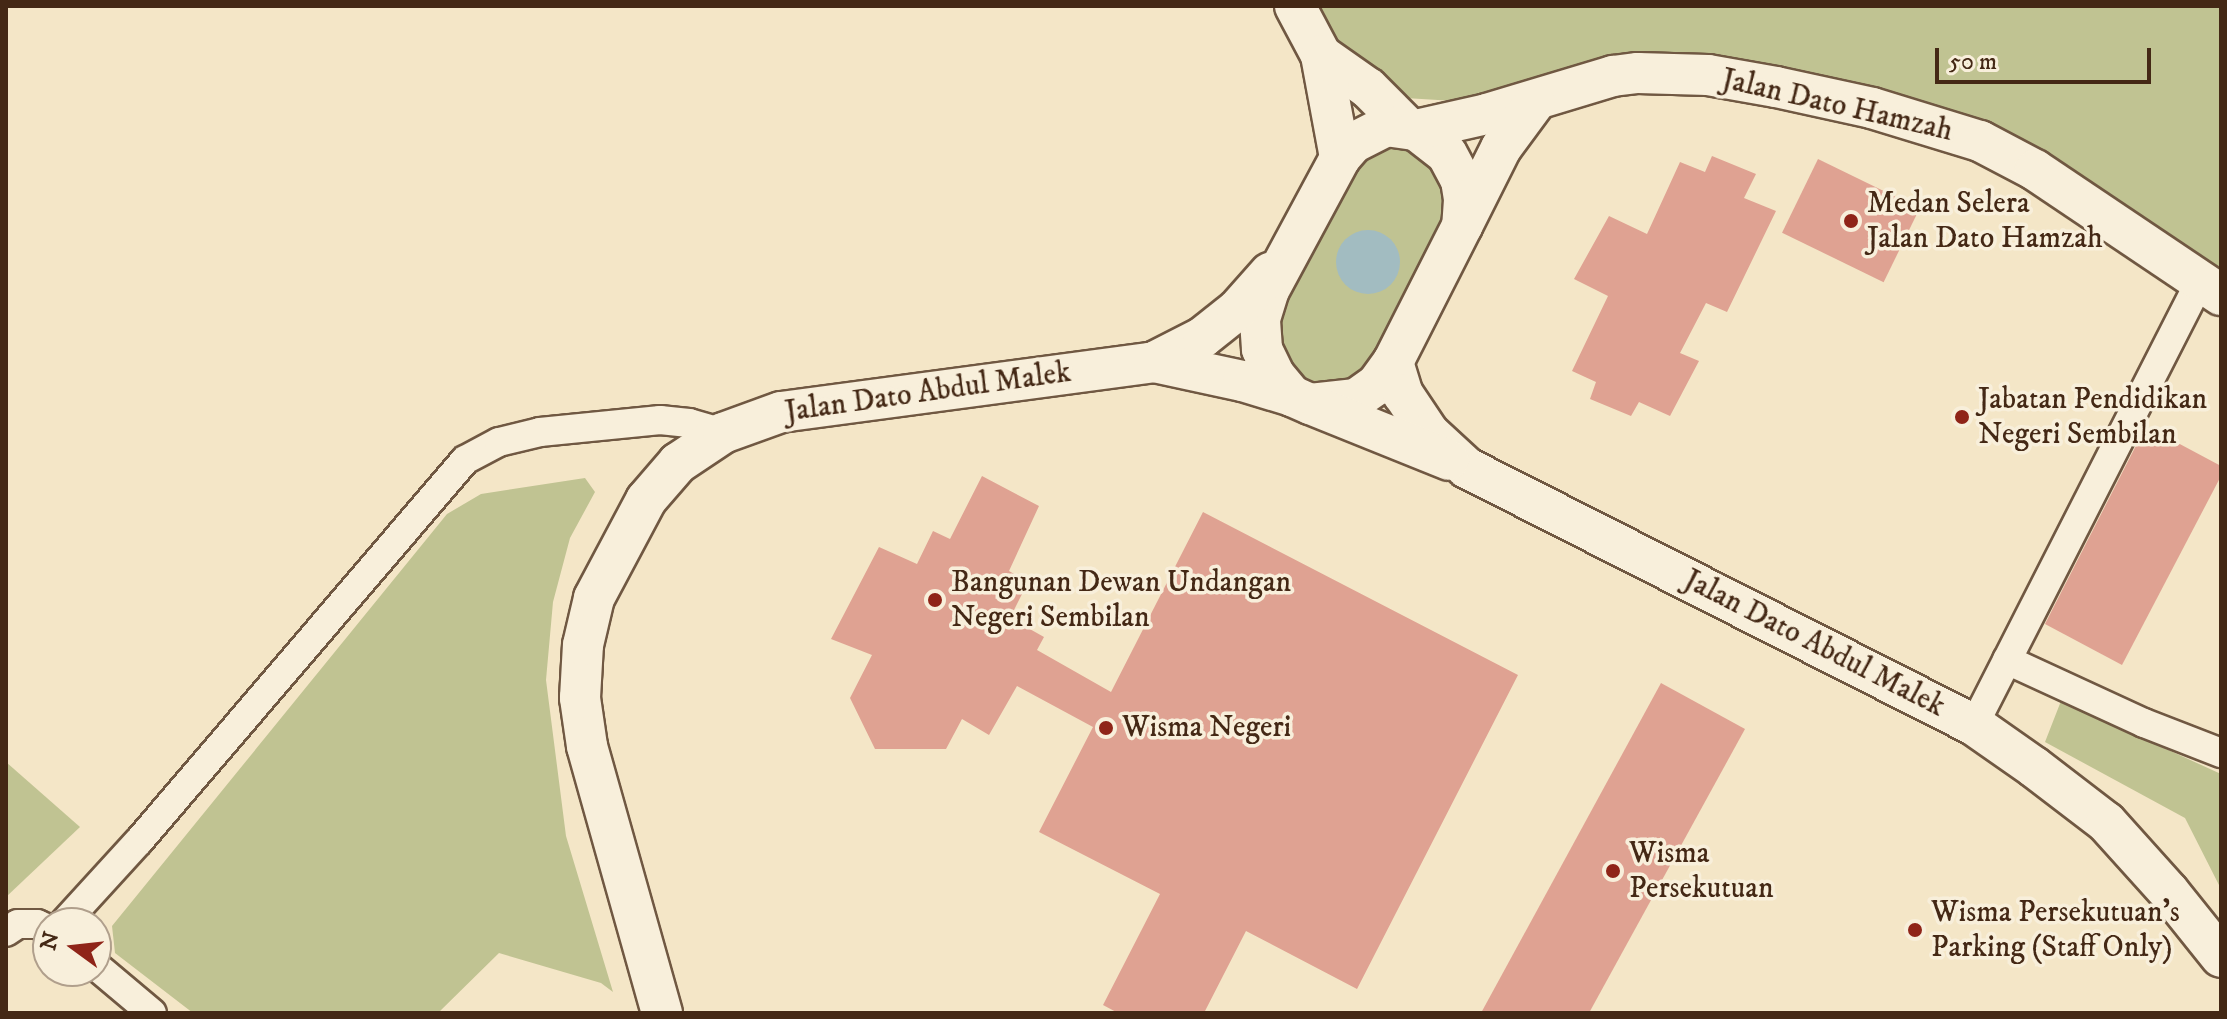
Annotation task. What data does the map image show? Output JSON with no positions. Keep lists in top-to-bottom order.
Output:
{
  "streets": {
    "main road": ["Jalan Dato Hamzah", "Jalan Dato Abdul Malek"]
  },
  "places": [
    "Medan Selera Jalan Dato Hamzah",
    "Jabatan Pendidikan Negeri Sembilan",
    "Bangunan Dewan Undangan Negeri Sembilan",
    "Wisma Negeri",
    "Wisma Persekutuan",
    "Wisma Persekutuan's Parking (Staff Only)"
  ],
  "scale_bar": "50 m",
  "north": "left"
}
